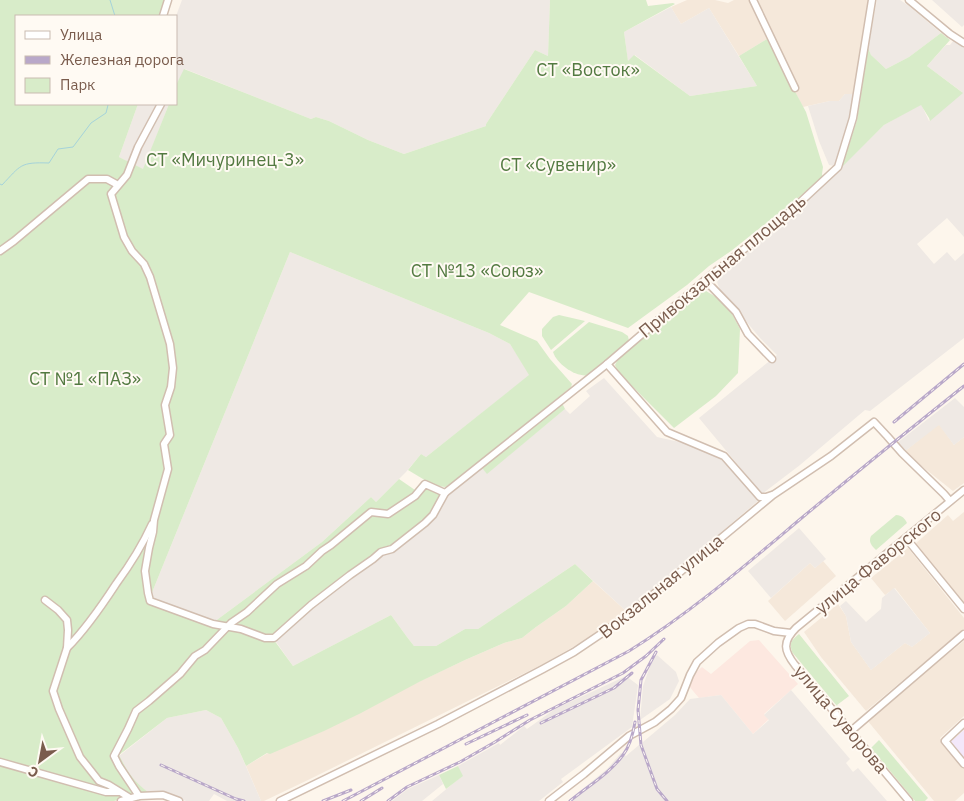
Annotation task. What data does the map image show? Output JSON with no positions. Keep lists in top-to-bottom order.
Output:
{
  "streets": {
    "street": [
      "Привокзальная площадь",
      "улица Фаворского",
      "Вокзальная улица",
      "улица Суворова"
    ]
  },
  "crossings": [
    ["улица Фаворского", "Вокзальная улица"],
    ["улица Фаворского", "улица Суворова"]
  ],
  "parks": [
    "СТ «Восток»",
    "СТ «Мичуринец-3»",
    "СТ «Сувенир»",
    "СТ №13 «Союз»",
    "СТ №1 «ПАЗ»"
  ],
  "legend": ["Улица", "Железная дорога", "Парк"],
  "north": "bottom left"
}
